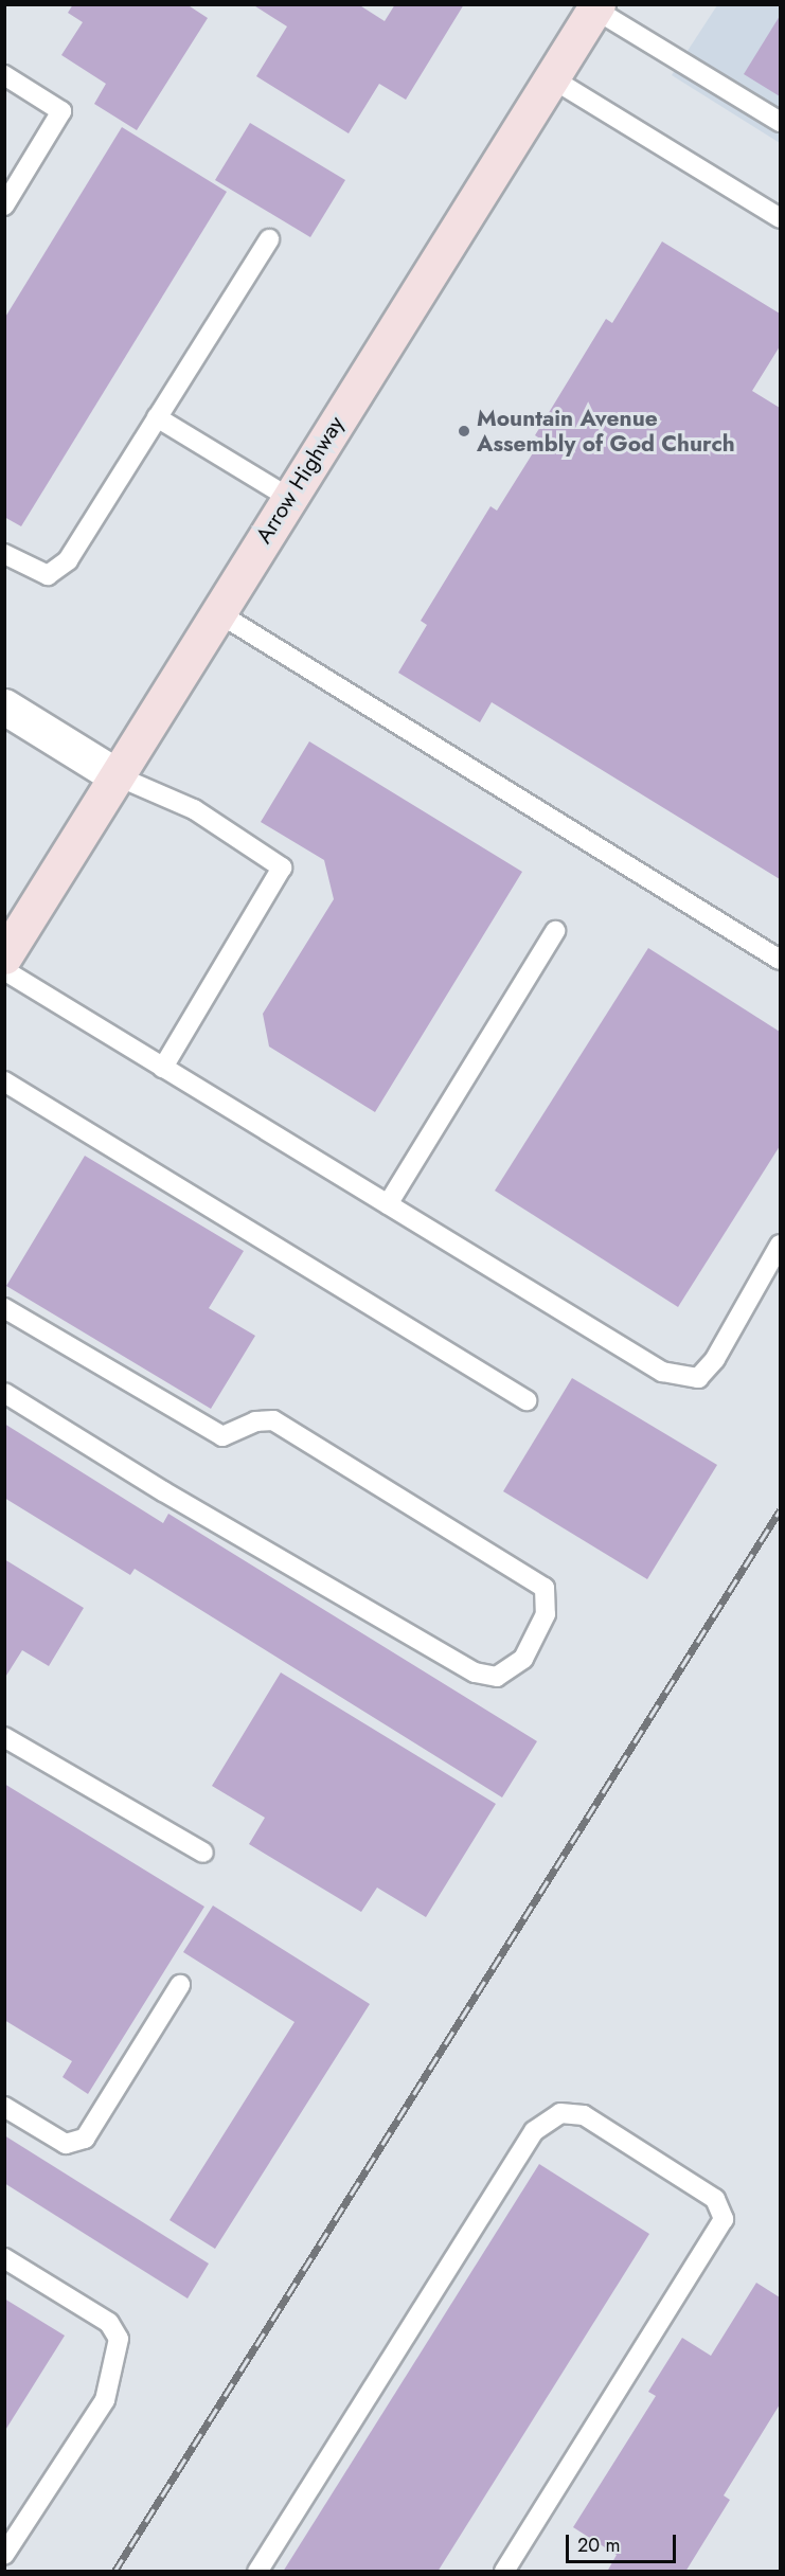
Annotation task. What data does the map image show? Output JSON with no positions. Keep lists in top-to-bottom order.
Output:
{
  "streets": {
    "main road": ["Arrow Highway"]
  },
  "places": ["Mountain Avenue Assembly of God Church"],
  "scale_bar": "20 m"
}
